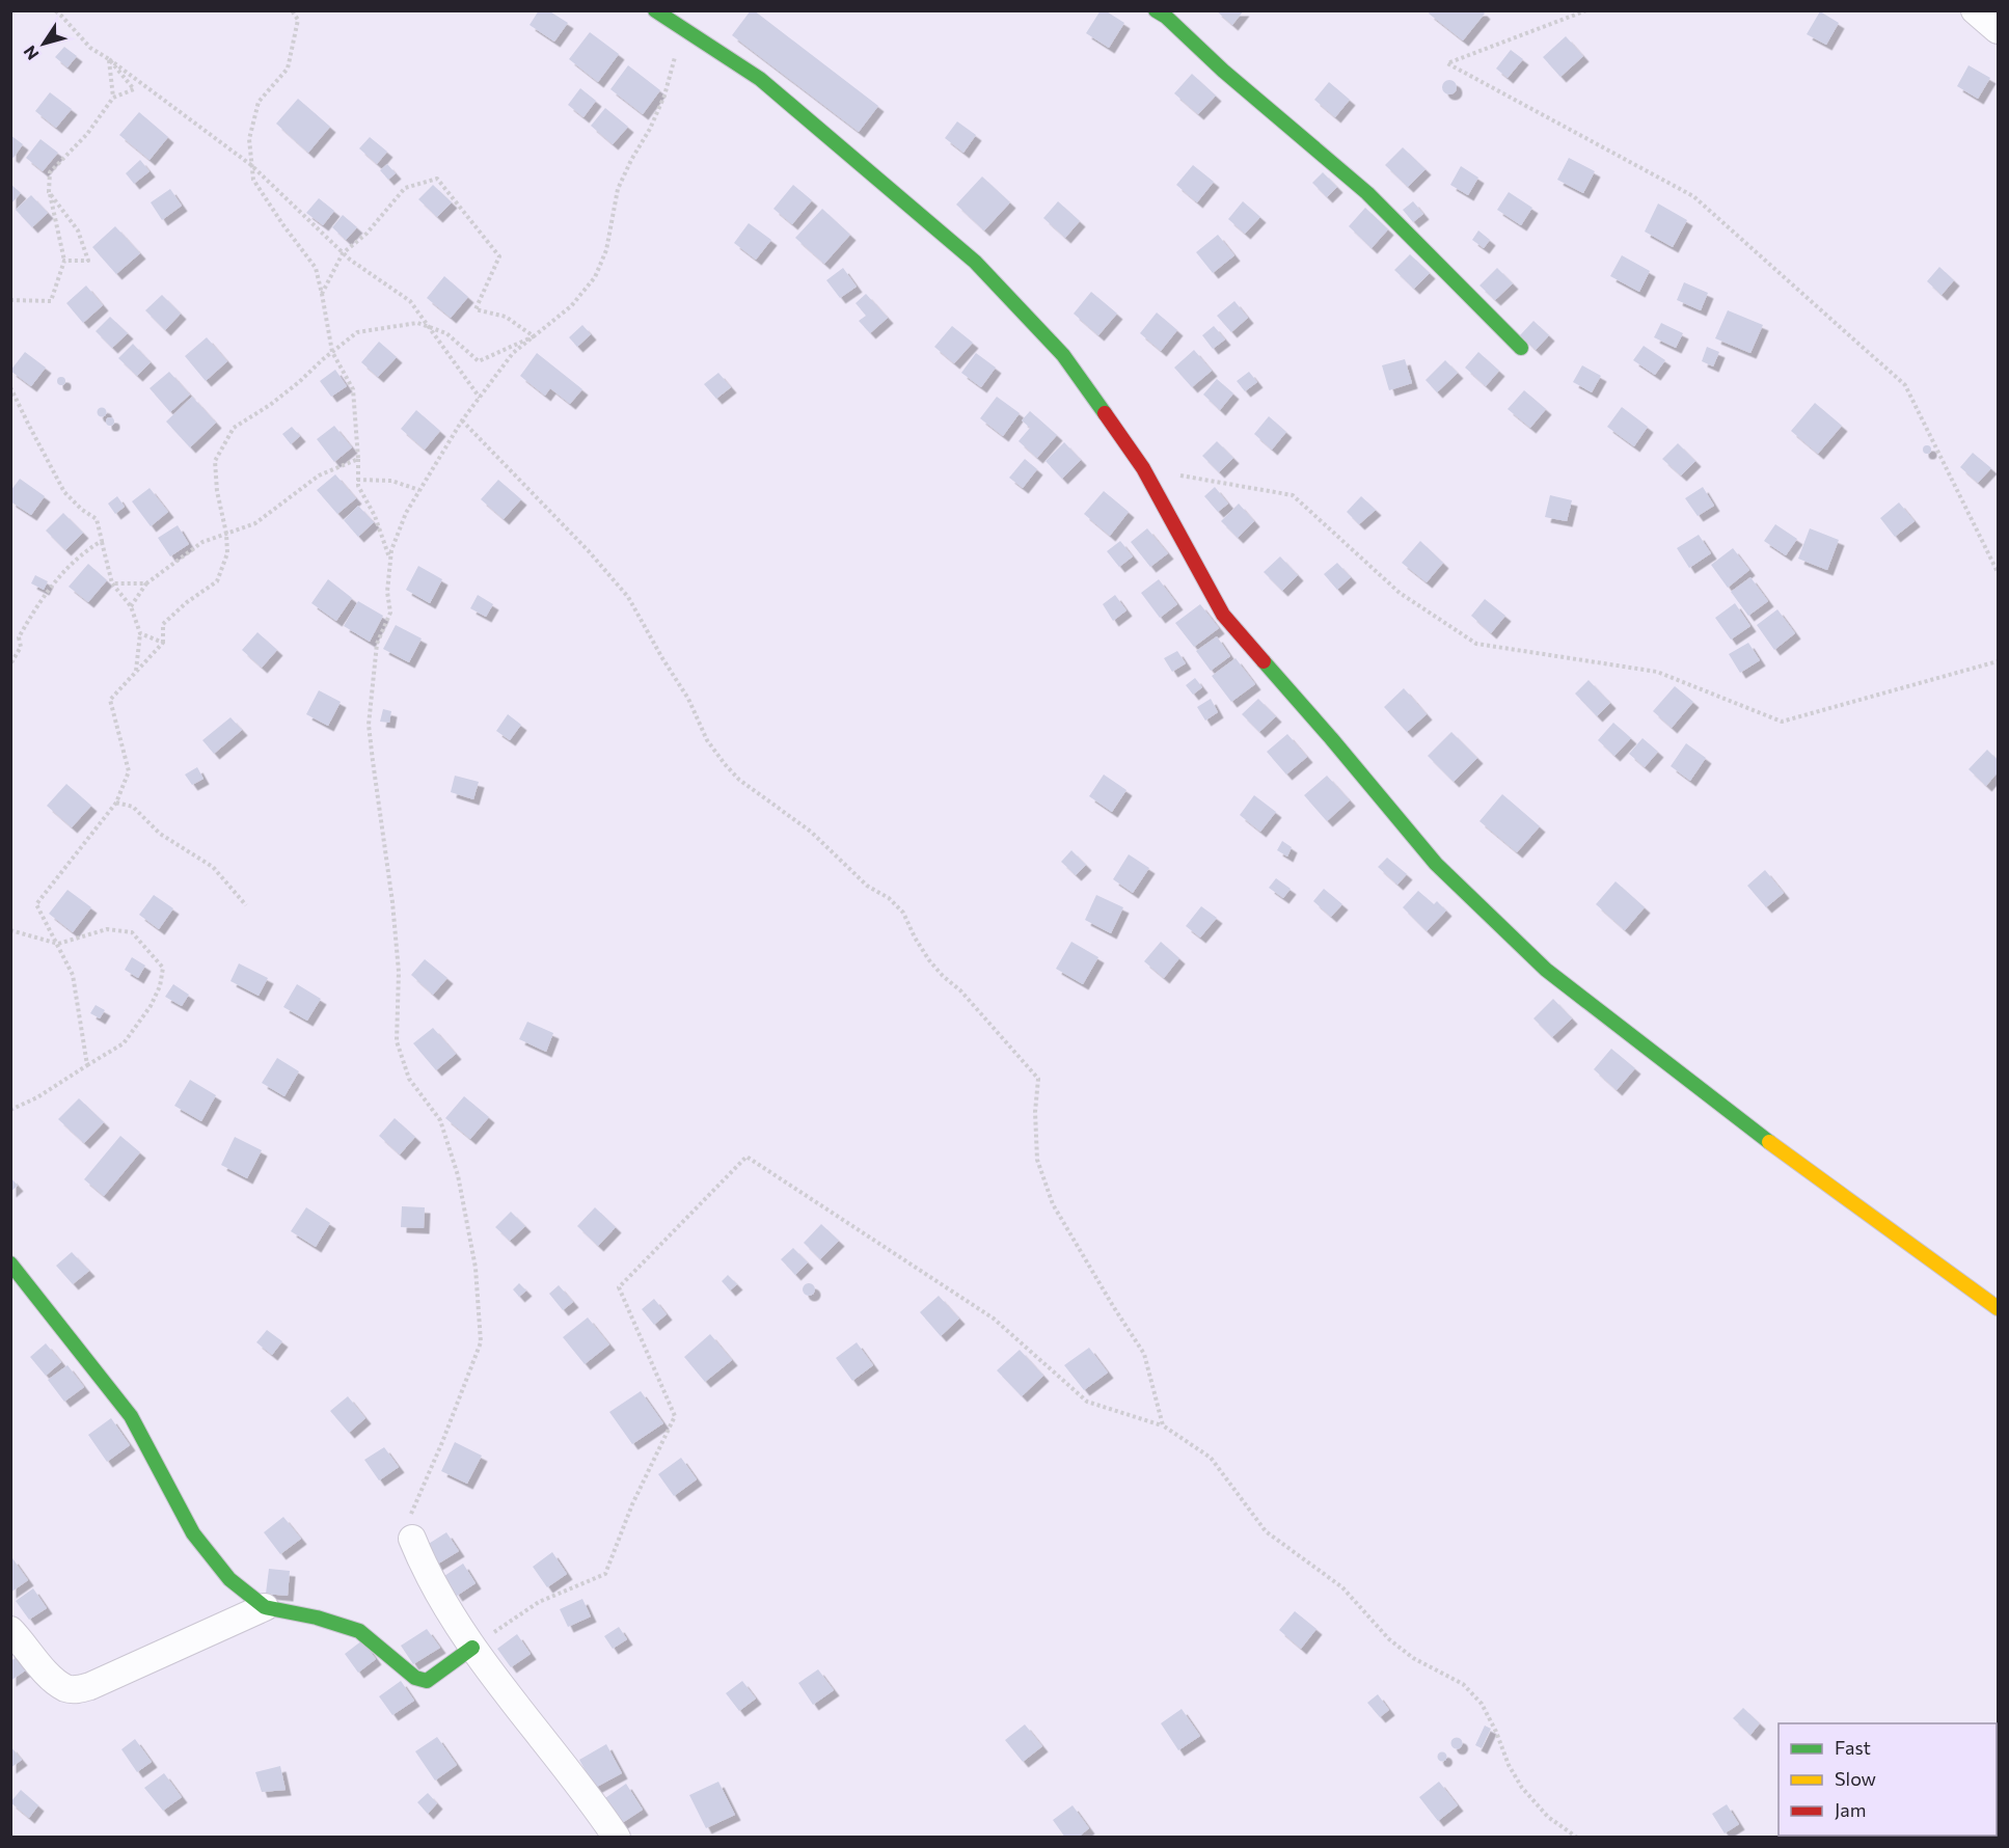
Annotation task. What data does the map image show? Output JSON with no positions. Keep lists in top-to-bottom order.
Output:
{
  "legend": ["Fast", "Slow", "Jam"],
  "north": "bottom left"
}
